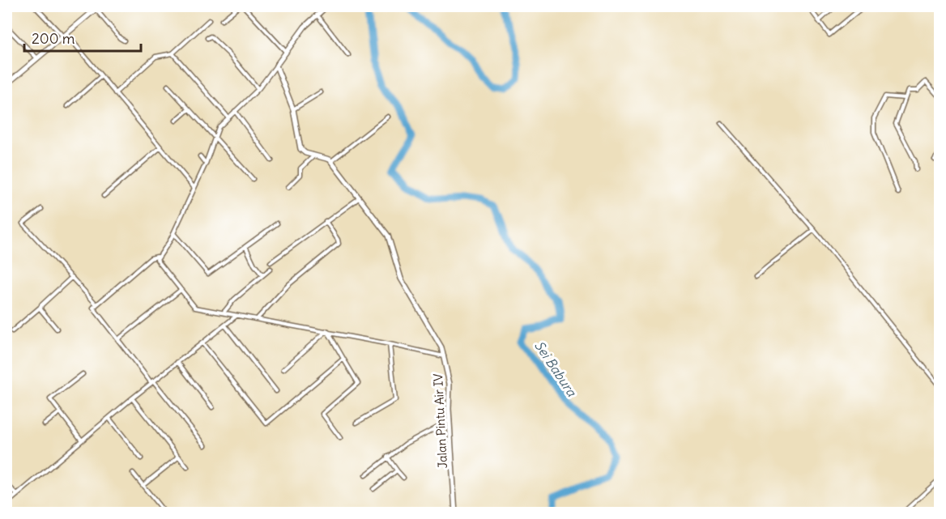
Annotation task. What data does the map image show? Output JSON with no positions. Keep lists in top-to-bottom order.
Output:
{
  "streets": {
    "main road": ["Jalan Pintu Air IV"]
  },
  "water": ["Sei Babura"],
  "scale_bar": "200 m"
}
